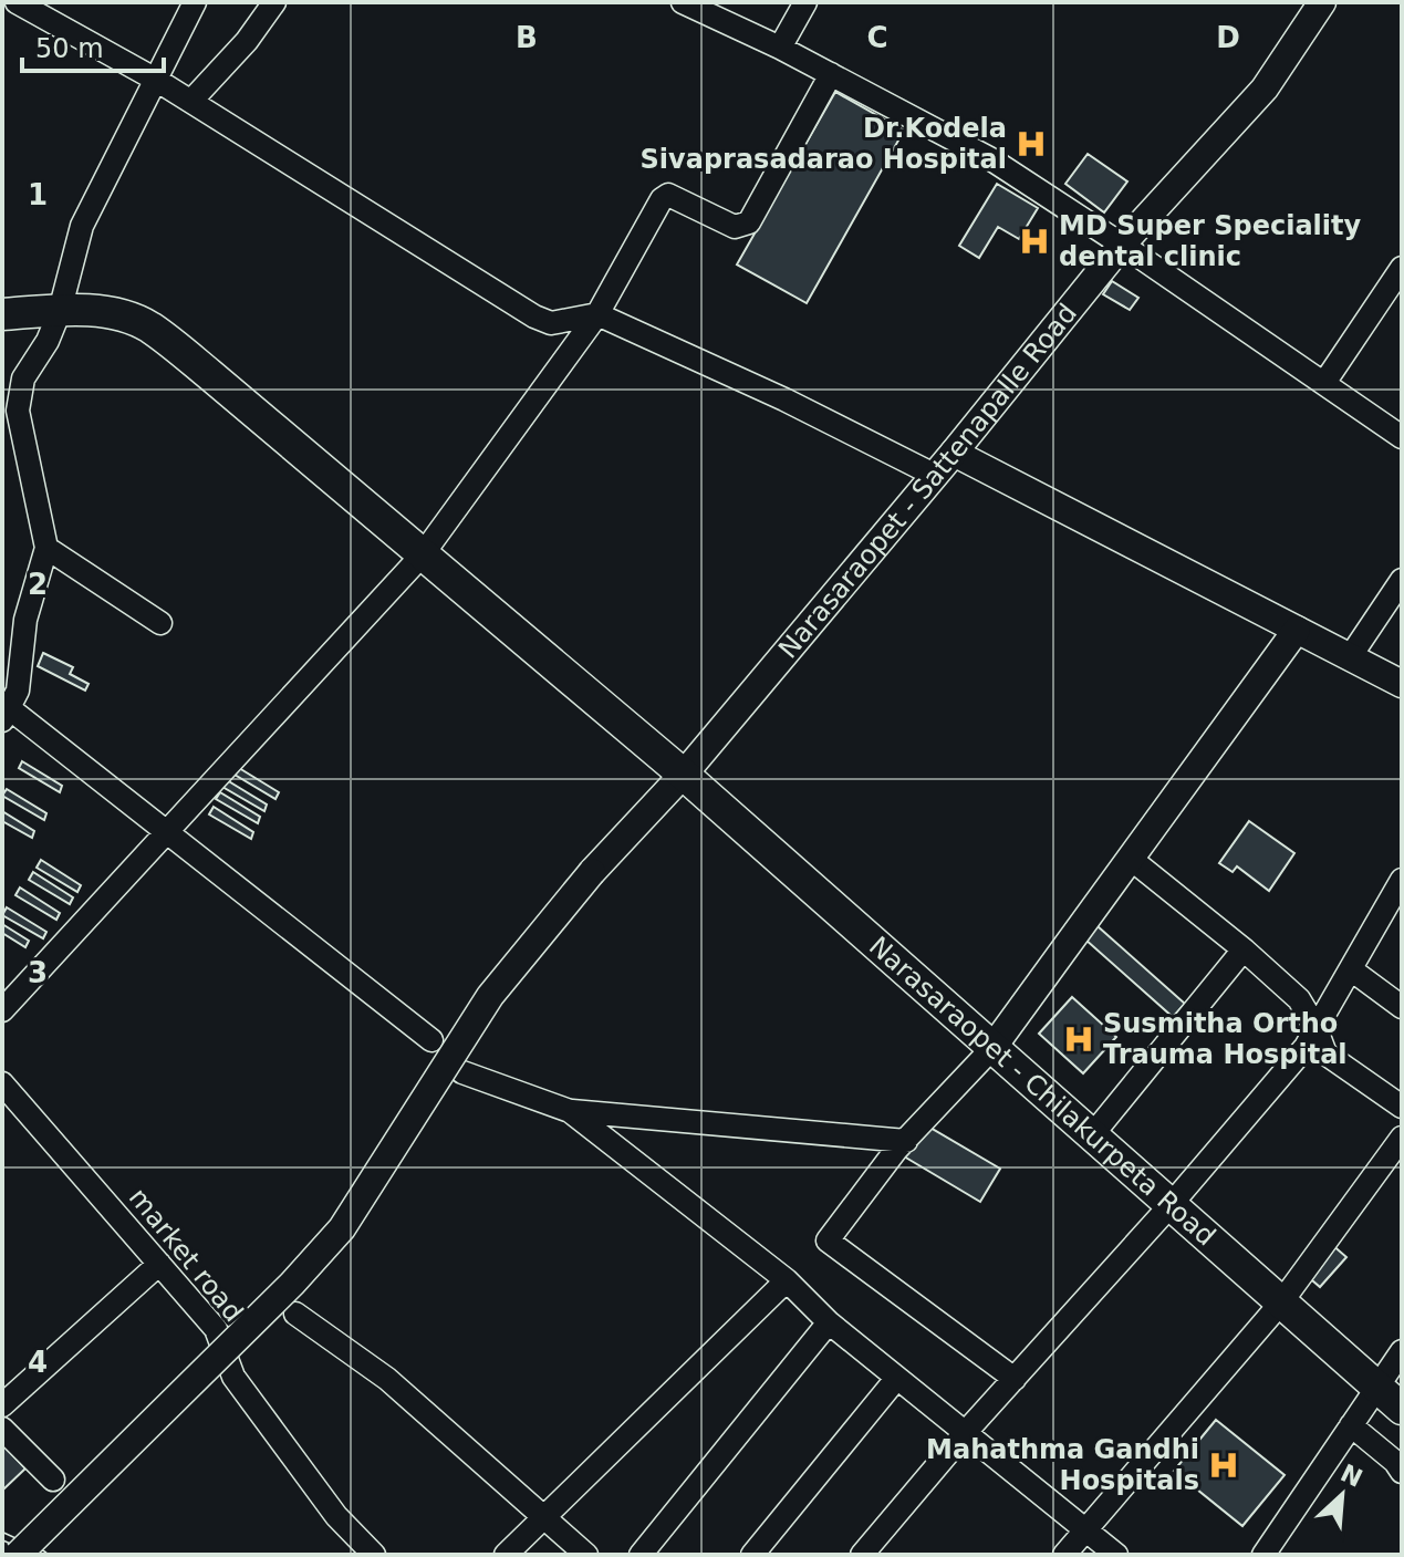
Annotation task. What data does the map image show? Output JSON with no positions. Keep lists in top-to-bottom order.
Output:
{
  "streets": {
    "highway": ["Narasaraopet - Chilakurpeta Road"],
    "main road": ["Narasaraopet - Sattenapalle Road"],
    "street": ["market road"]
  },
  "crossings": [
    ["Narasaraopet - Sattenapalle Road", "Narasaraopet - Chilakurpeta Road"]
  ],
  "places": {
    "hospital": [
      "Dr.Kodela Sivaprasadarao Hospital",
      "MD Super Speciality dental clinic",
      "Susmitha Ortho Trauma Hospital",
      "Mahathma Gandhi Hospitals"
    ]
  },
  "scale_bar": "50 m",
  "north": "top right",
  "grid": {
    "columns": ["B", "C", "D"],
    "rows": [
      "1",
      "2",
      "3",
      "4"
    ]
  }
}
